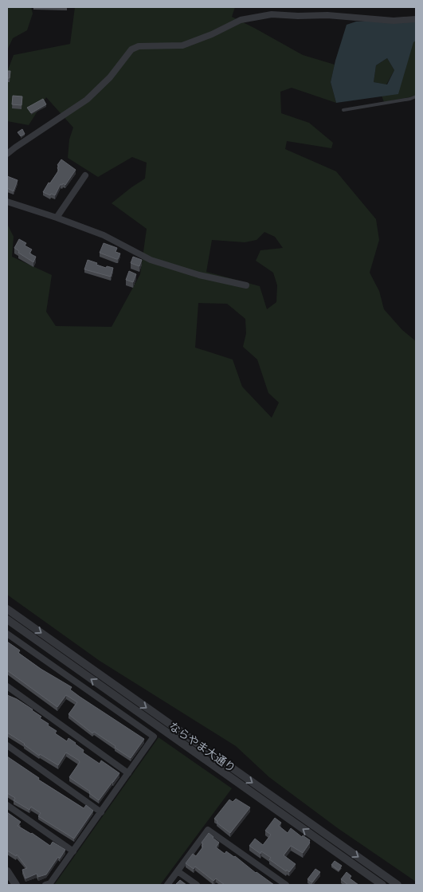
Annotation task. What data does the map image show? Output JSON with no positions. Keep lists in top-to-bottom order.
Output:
{
  "streets": {
    "street": ["ならやま大通り"]
  }
}
